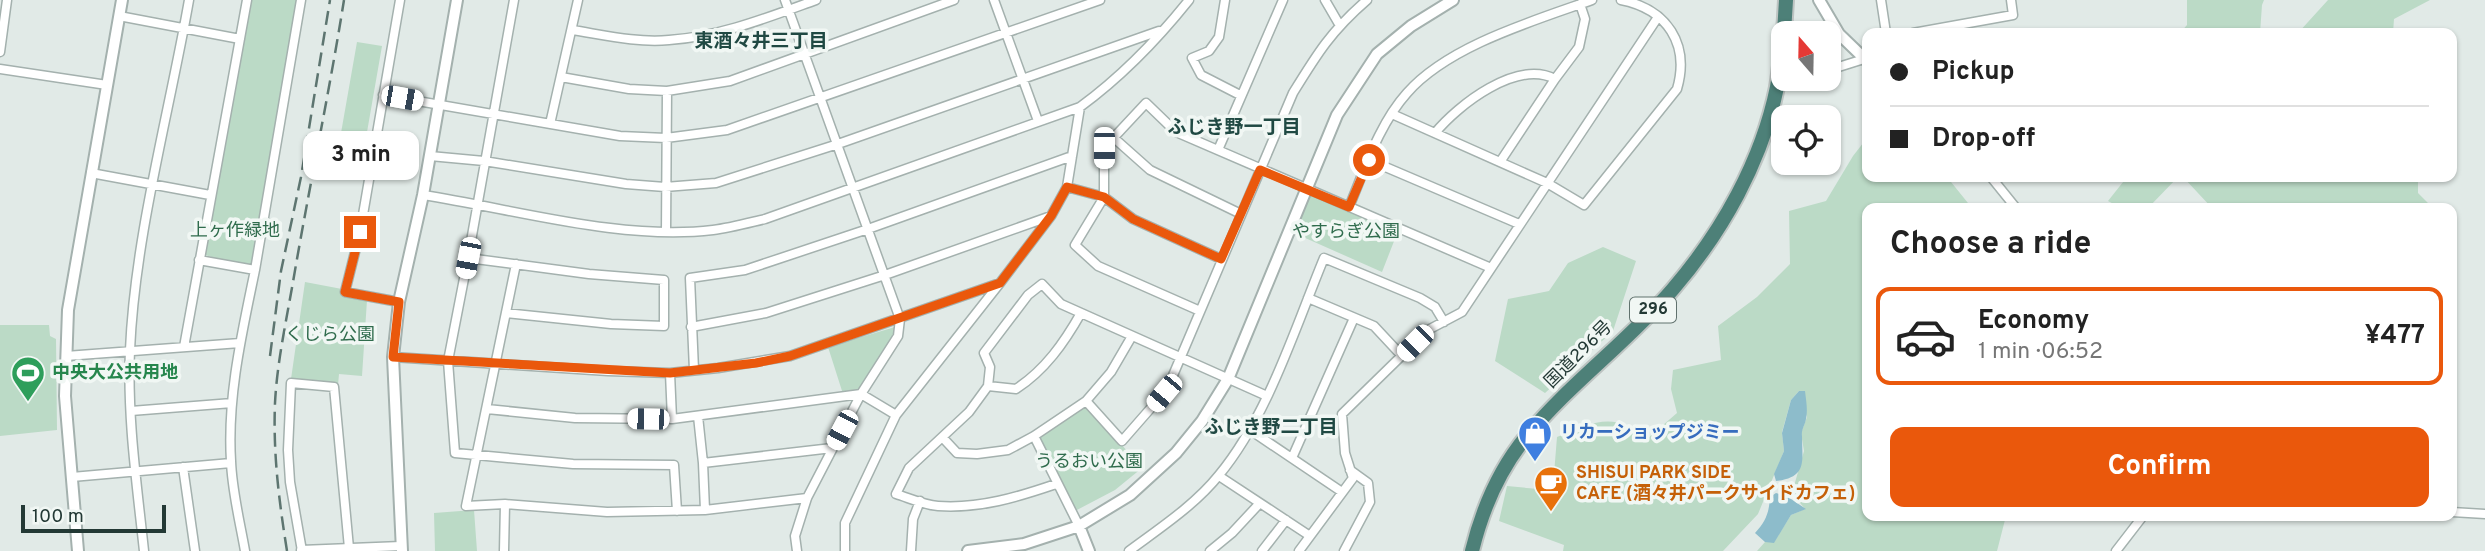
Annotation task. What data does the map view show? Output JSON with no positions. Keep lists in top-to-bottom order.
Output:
{
  "streets": {
    "highway": ["296", "国道296号"]
  },
  "districts": ["東酒々井三丁目", "ふじき野一丁目", "ふじき野二丁目"],
  "parks": [
    "上ヶ作緑地",
    "やすらぎ公園",
    "くじら公園",
    "うるおい公園"
  ],
  "places": {
    "sports": ["中央大公共用地"],
    "shop": ["リカーショップジミー"],
    "cafe": ["SHISUI PARK SIDE CAFE (酒々井パークサイドカフェ)"]
  },
  "scale_bar": "100 m",
  "north": "top",
  "page": {
    "banner": ["Pickup", "Drop-off"],
    "bubble": "3 min",
    "heading": "Choose a ride",
    "list": [
      {
        "name": "Economy",
        "note": "1 min · 06:52",
        "value": "¥477"
      }
    ],
    "buttons": "Confirm",
    "scale": "100 m"
  }
}
